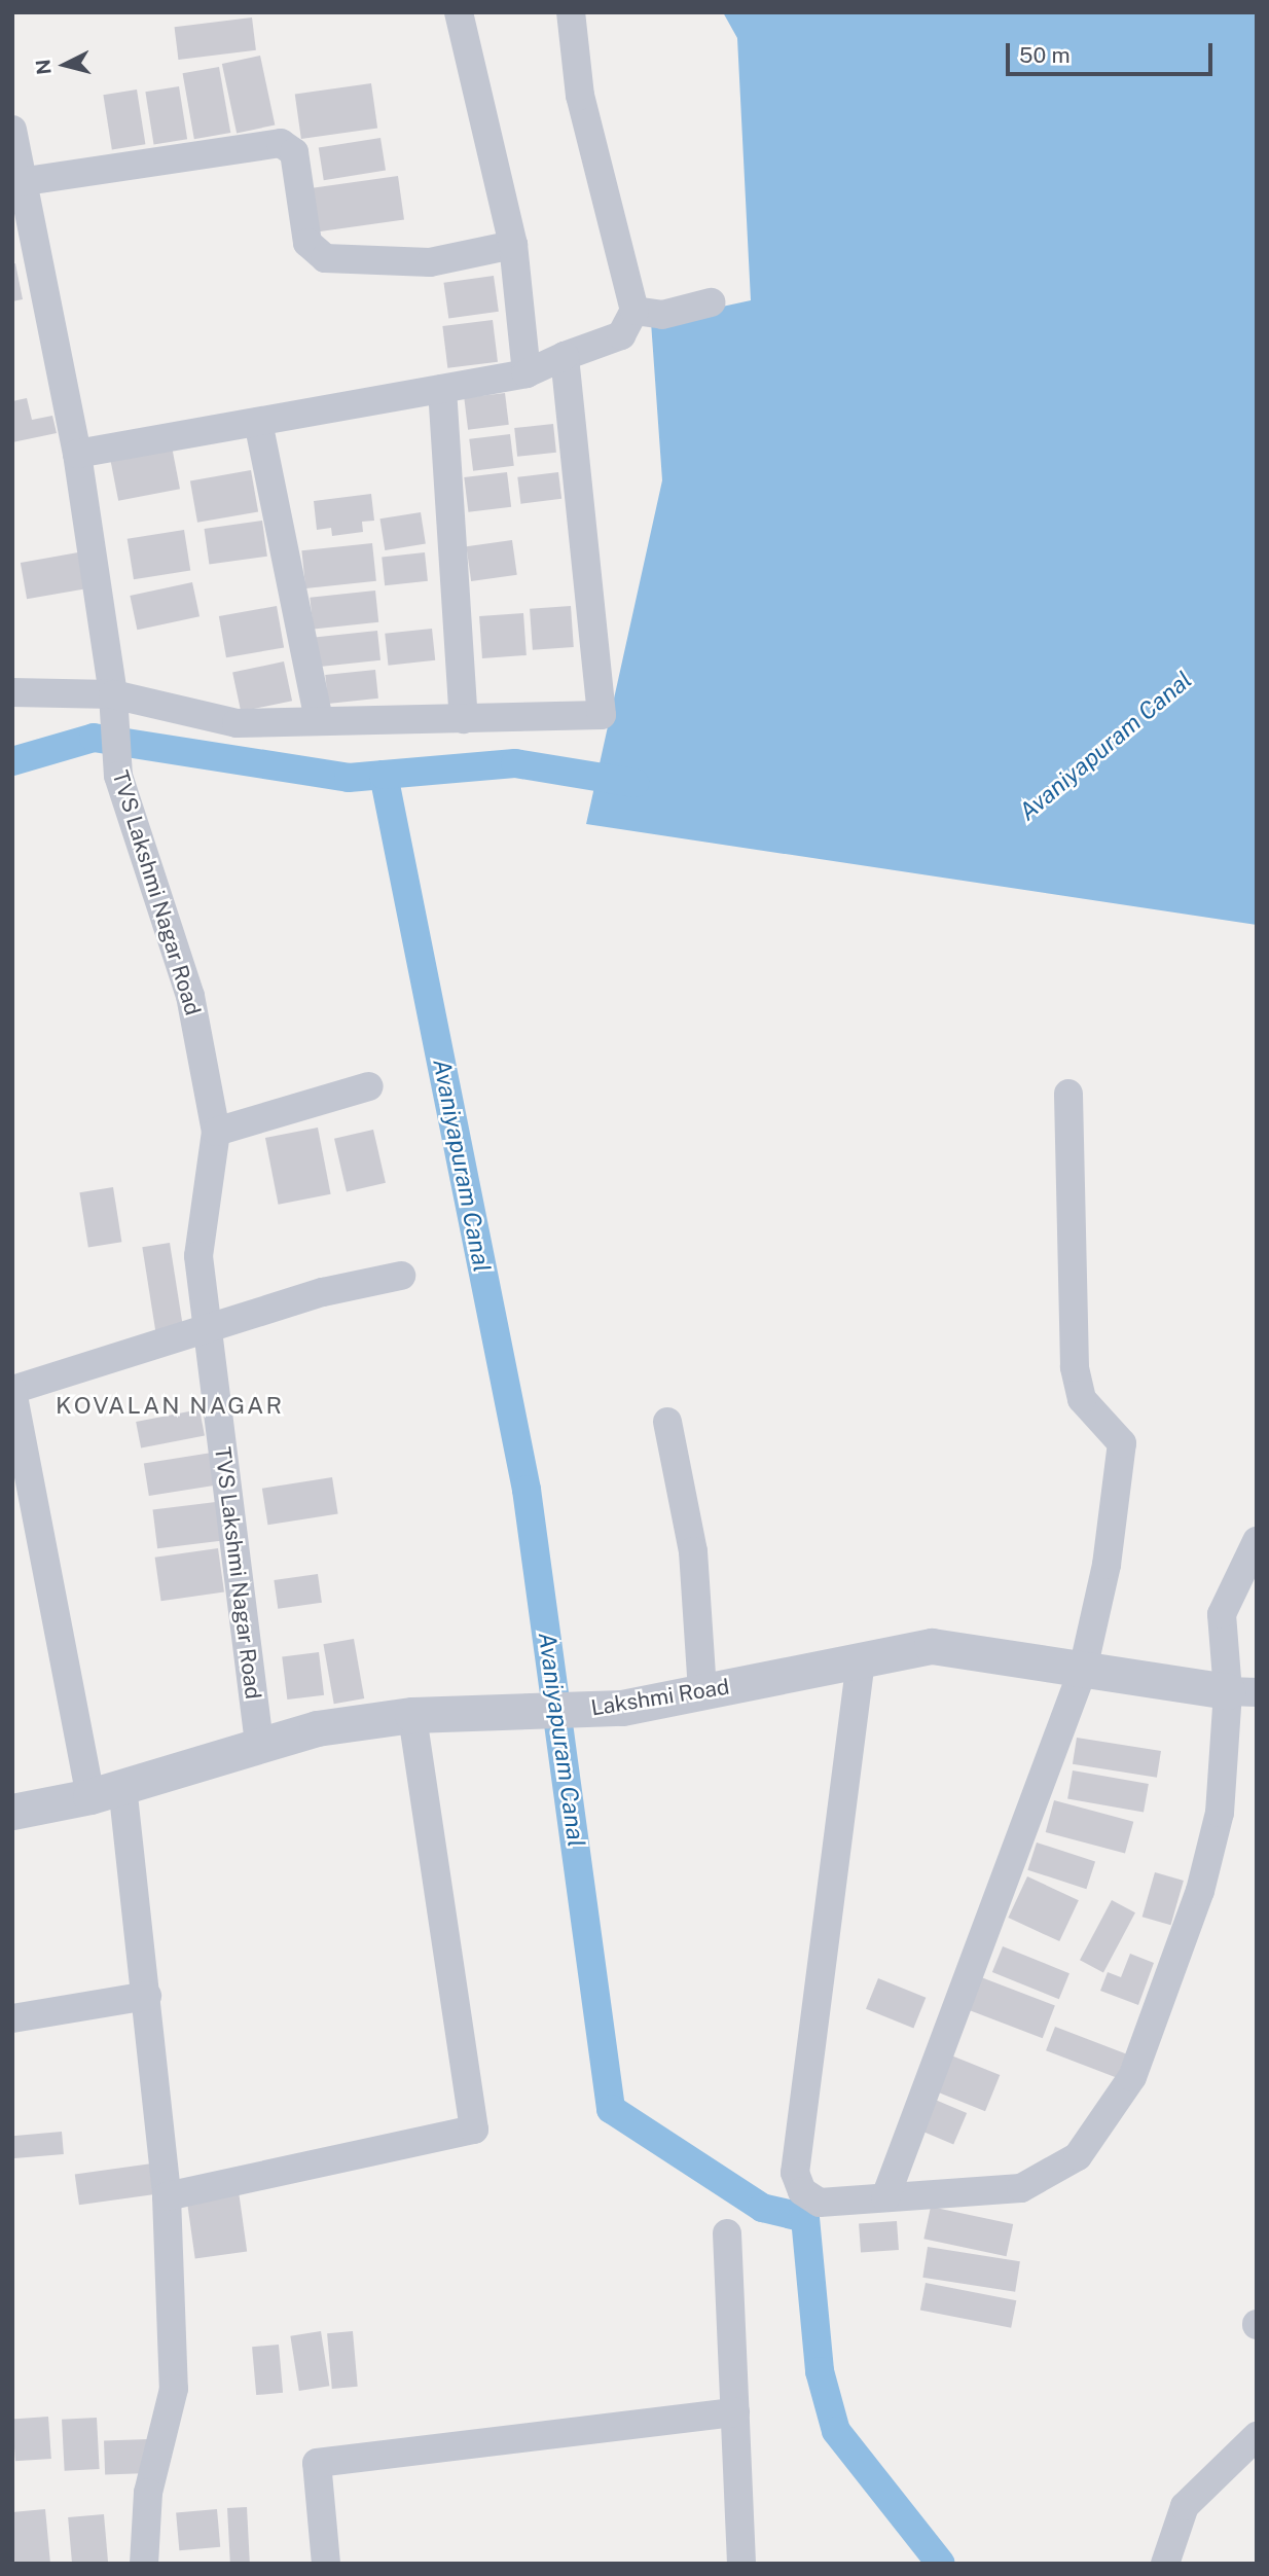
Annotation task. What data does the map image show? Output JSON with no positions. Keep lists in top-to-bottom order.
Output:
{
  "streets": {
    "street": ["TVS Lakshmi Nagar Road", "Lakshmi Road"]
  },
  "crossings": [
    ["TVS Lakshmi Nagar Road", "Lakshmi Road"]
  ],
  "districts": ["KOVALAN NAGAR"],
  "water": ["Avaniyapuram Canal"],
  "scale_bar": "50 m",
  "north": "left"
}
